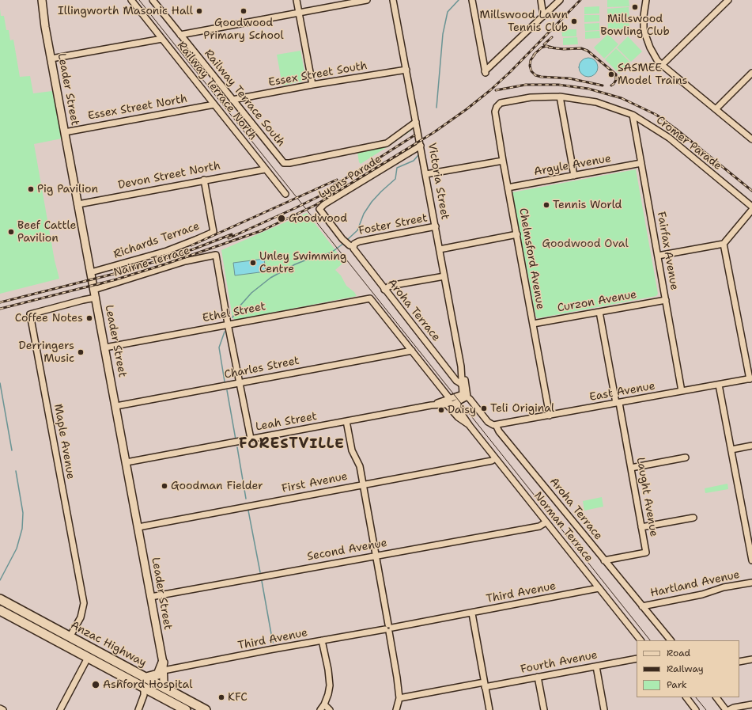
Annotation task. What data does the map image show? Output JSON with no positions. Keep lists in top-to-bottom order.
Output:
{
  "streets": {
    "highway": ["Anzac Highway"],
    "main road": ["Leader Street"],
    "street": [
      "Essex Street South",
      "Railway Terrace North",
      "Railway Terrace South",
      "Essex Street North",
      "Cromer Parade",
      "Argyle Avenue",
      "Devon Street North",
      "Lyons Parade",
      "Victoria Street",
      "Foster Street",
      "Richards Terrace",
      "Fairfax Avenue",
      "Chelmsford Avenue",
      "Nairne Terrace",
      "Curzon Avenue",
      "Aroha Terrace",
      "Ethel Street",
      "Charles Street",
      "East Avenue",
      "Leah Street",
      "Maple Avenue",
      "First Avenue",
      "Laught Avenue",
      "Norman Terrace",
      "Second Avenue",
      "Hartland Avenue",
      "Third Avenue",
      "Fourth Avenue"
    ]
  },
  "crossings": [
    ["Essex Street South", "Railway Terrace South"],
    ["Essex Street South", "Victoria Street"],
    ["Leader Street", "Essex Street North"],
    ["Leader Street", "Devon Street North"],
    ["Leader Street", "Richards Terrace"],
    ["Leader Street", "Nairne Terrace"],
    ["Leader Street", "Ethel Street"],
    ["Leader Street", "Charles Street"],
    ["Leader Street", "Leah Street"],
    ["Leader Street", "Maple Avenue"],
    ["Leader Street", "First Avenue"],
    ["Leader Street", "Second Avenue"],
    ["Leader Street", "Third Avenue"],
    ["Leader Street", "Anzac Highway"],
    ["Railway Terrace North", "Essex Street North"],
    ["Railway Terrace North", "Devon Street North"],
    ["Railway Terrace South", "Victoria Street"],
    ["Cromer Parade", "Fairfax Avenue"],
    ["Cromer Parade", "Chelmsford Avenue"],
    ["Argyle Avenue", "Fairfax Avenue"],
    ["Argyle Avenue", "Chelmsford Avenue"],
    ["Devon Street North", "Richards Terrace"],
    ["Lyons Parade", "Victoria Street"],
    ["Lyons Parade", "Foster Street"],
    ["Lyons Parade", "Aroha Terrace"],
    ["Victoria Street", "Foster Street"],
    ["Victoria Street", "Aroha Terrace"],
    ["Victoria Street", "Leah Street"],
    ["Foster Street", "Aroha Terrace"],
    ["Fairfax Avenue", "Curzon Avenue"],
    ["Fairfax Avenue", "East Avenue"],
    ["Chelmsford Avenue", "Curzon Avenue"],
    ["Chelmsford Avenue", "East Avenue"],
    ["Nairne Terrace", "Ethel Street"],
    ["Curzon Avenue", "Laught Avenue"],
    ["Aroha Terrace", "East Avenue"],
    ["Aroha Terrace", "Leah Street"],
    ["Aroha Terrace", "Laught Avenue"],
    ["Aroha Terrace", "Hartland Avenue"],
    ["Ethel Street", "Norman Terrace"],
    ["Charles Street", "Norman Terrace"],
    ["East Avenue", "Laught Avenue"],
    ["Leah Street", "Norman Terrace"],
    ["Maple Avenue", "Anzac Highway"],
    ["First Avenue", "Norman Terrace"],
    ["Norman Terrace", "Second Avenue"],
    ["Norman Terrace", "Third Avenue"]
  ],
  "districts": ["FORESTVILLE"],
  "parks": ["Goodwood Oval"],
  "places": [
    "Millswood Bowling Club",
    "Illingworth Masonic Hall",
    "Goodwood Primary School",
    "Millswood Lawn Tennis Club",
    "SASMEE Model Trains",
    "Pig Pavilion",
    "Tennis World",
    "Goodwood",
    "Beef Cattle Pavilion",
    "Unley Swimming Centre",
    "Coffee Notes",
    "Derringers Music",
    "Teli Original",
    "Daisy",
    "Goodman Fielder",
    "Ashford Hospital",
    "KFC"
  ],
  "legend": ["Road", "Railway", "Park"]
}
